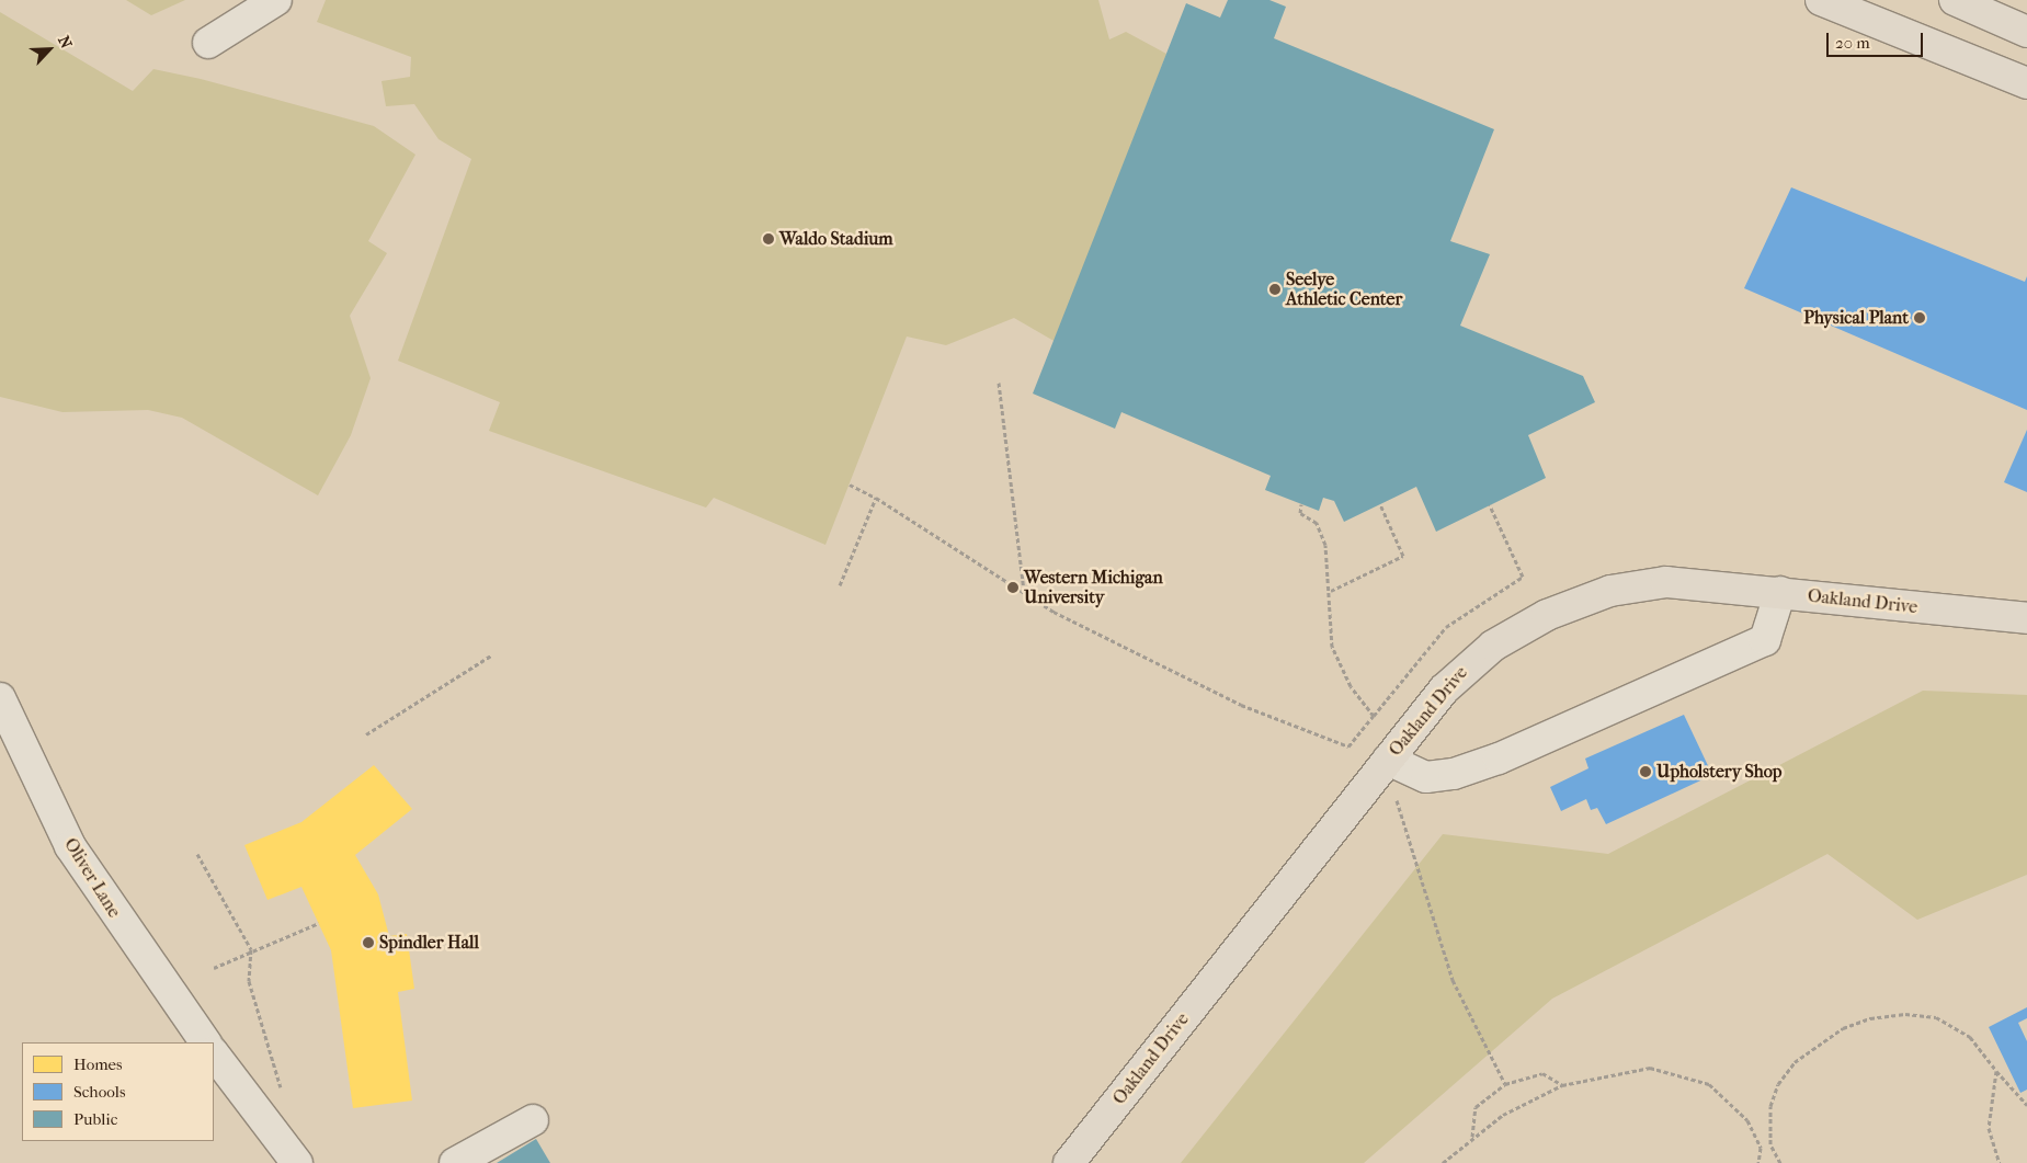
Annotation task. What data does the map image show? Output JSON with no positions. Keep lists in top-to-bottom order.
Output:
{
  "streets": {
    "main road": ["Oakland Drive"],
    "street": ["Oliver Lane"]
  },
  "places": [
    "Waldo Stadium",
    "Seelye Athletic Center",
    "Physical Plant",
    "Western Michigan University",
    "Upholstery Shop",
    "Spindler Hall"
  ],
  "legend": ["Homes", "Schools", "Public"],
  "scale_bar": "20 m",
  "north": "top right"
}
